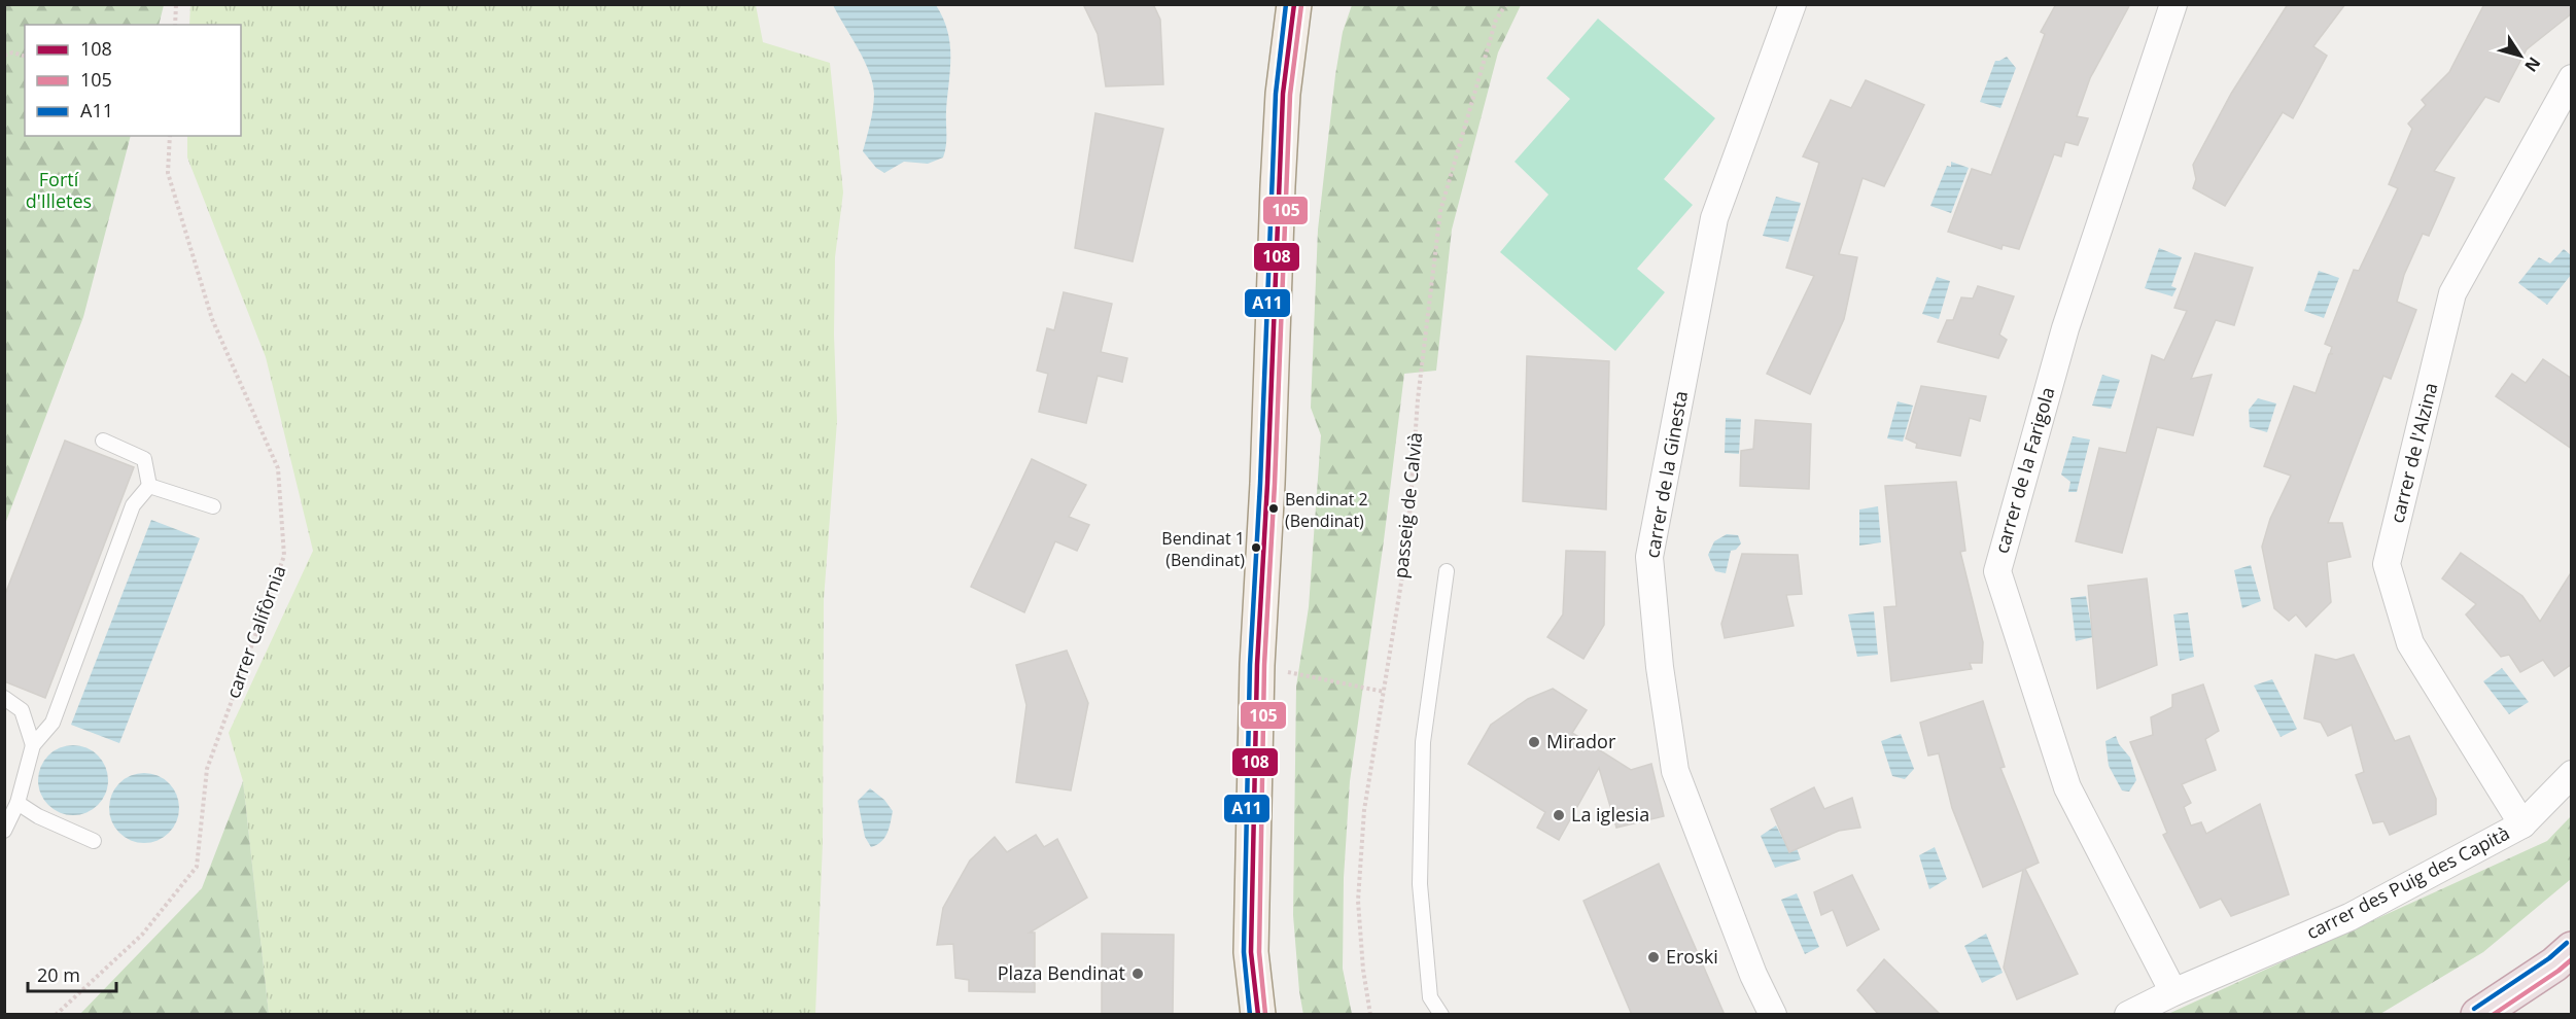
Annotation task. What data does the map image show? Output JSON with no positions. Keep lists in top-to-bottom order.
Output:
{
  "streets": {
    "street": [
      "carrer de l'Alzina",
      "carrer de la Farigola",
      "carrer de la Ginesta",
      "carrer des Puig des Capità"
    ],
    "path": ["passeig de Calvià", "carrer Califòrnia"]
  },
  "crossings": [
    ["carrer de l'Alzina", "carrer des Puig des Capità"],
    ["carrer de la Farigola", "carrer des Puig des Capità"]
  ],
  "parks": ["Fortí d'Illetes"],
  "places": [
    "Bendinat 2 (Bendinat)",
    "Bendinat 1 (Bendinat)",
    "Mirador",
    "La iglesia",
    "Eroski",
    "Plaza Bendinat"
  ],
  "lines": ["transit line 108", "transit line A11", "transit line 105"],
  "legend": ["108", "105", "A11"],
  "scale_bar": "20 m",
  "north": "bottom right"
}
